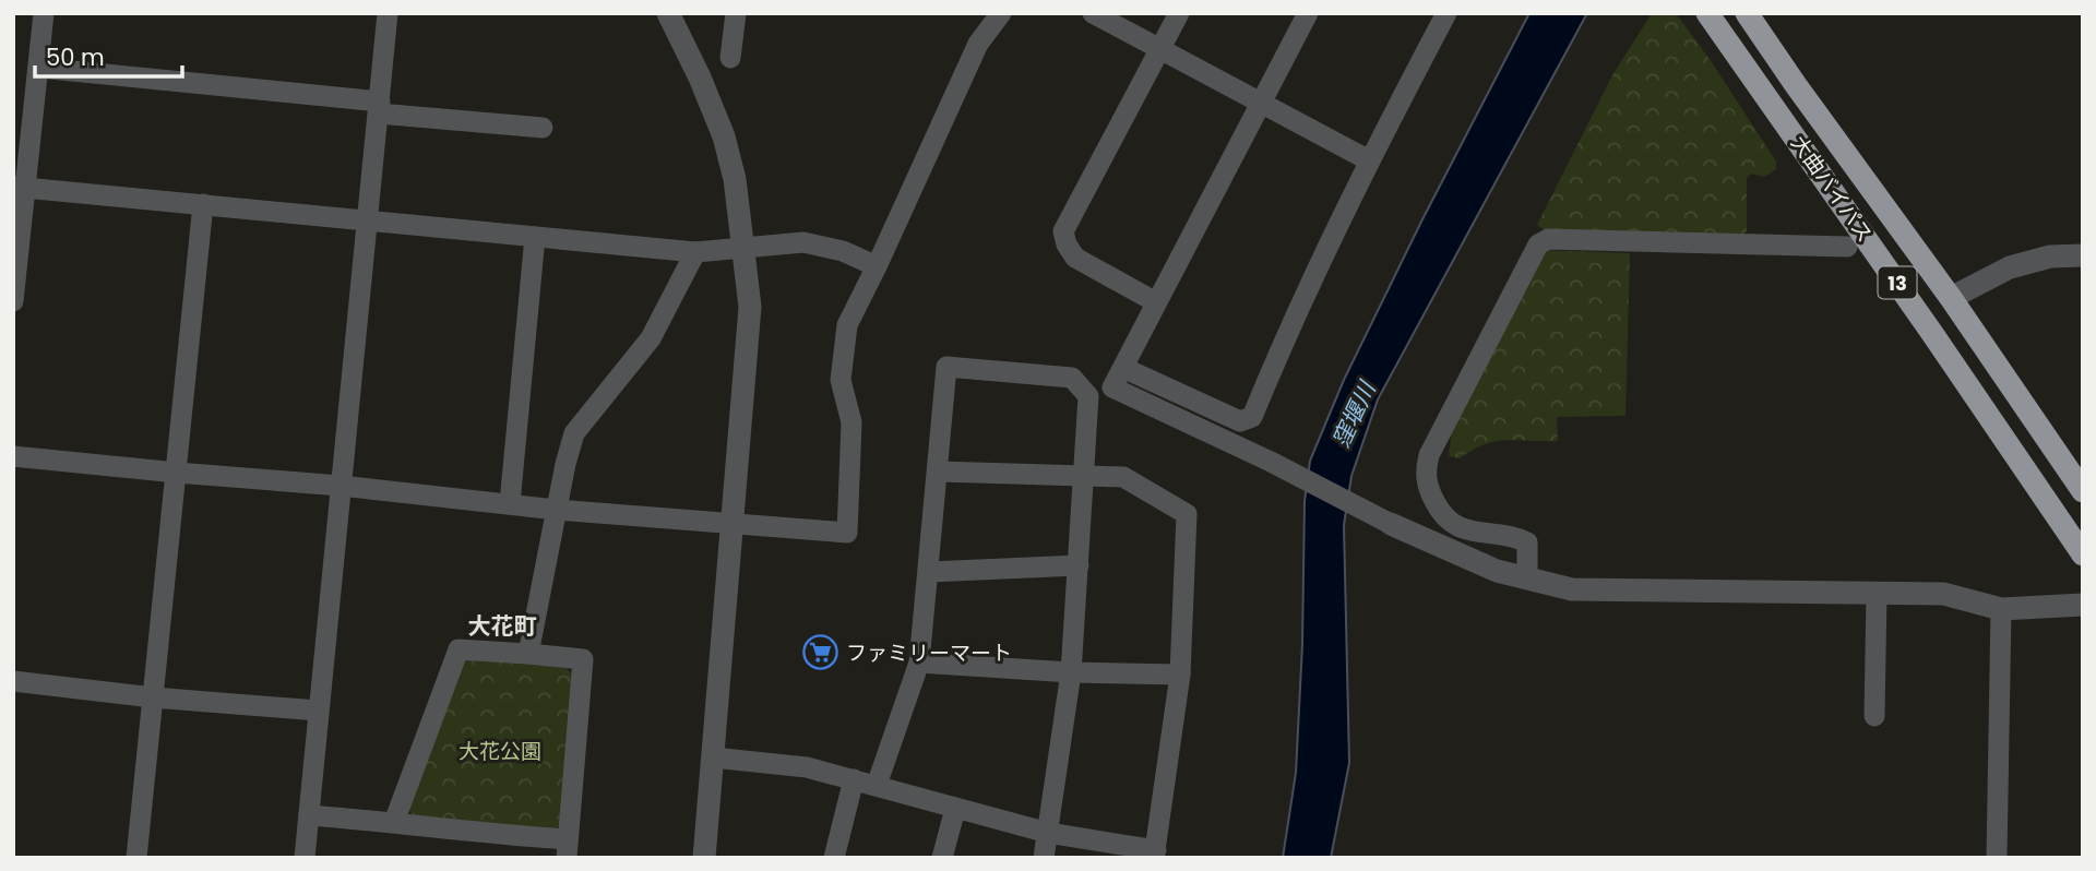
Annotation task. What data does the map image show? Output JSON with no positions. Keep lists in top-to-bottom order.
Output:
{
  "streets": {
    "highway": ["大曲バイパス", "13"]
  },
  "districts": ["大花町"],
  "water": ["窪堰川"],
  "parks": ["大花公園"],
  "places": {
    "supermarket": ["ファミリーマート"]
  },
  "scale_bar": "50 m"
}
